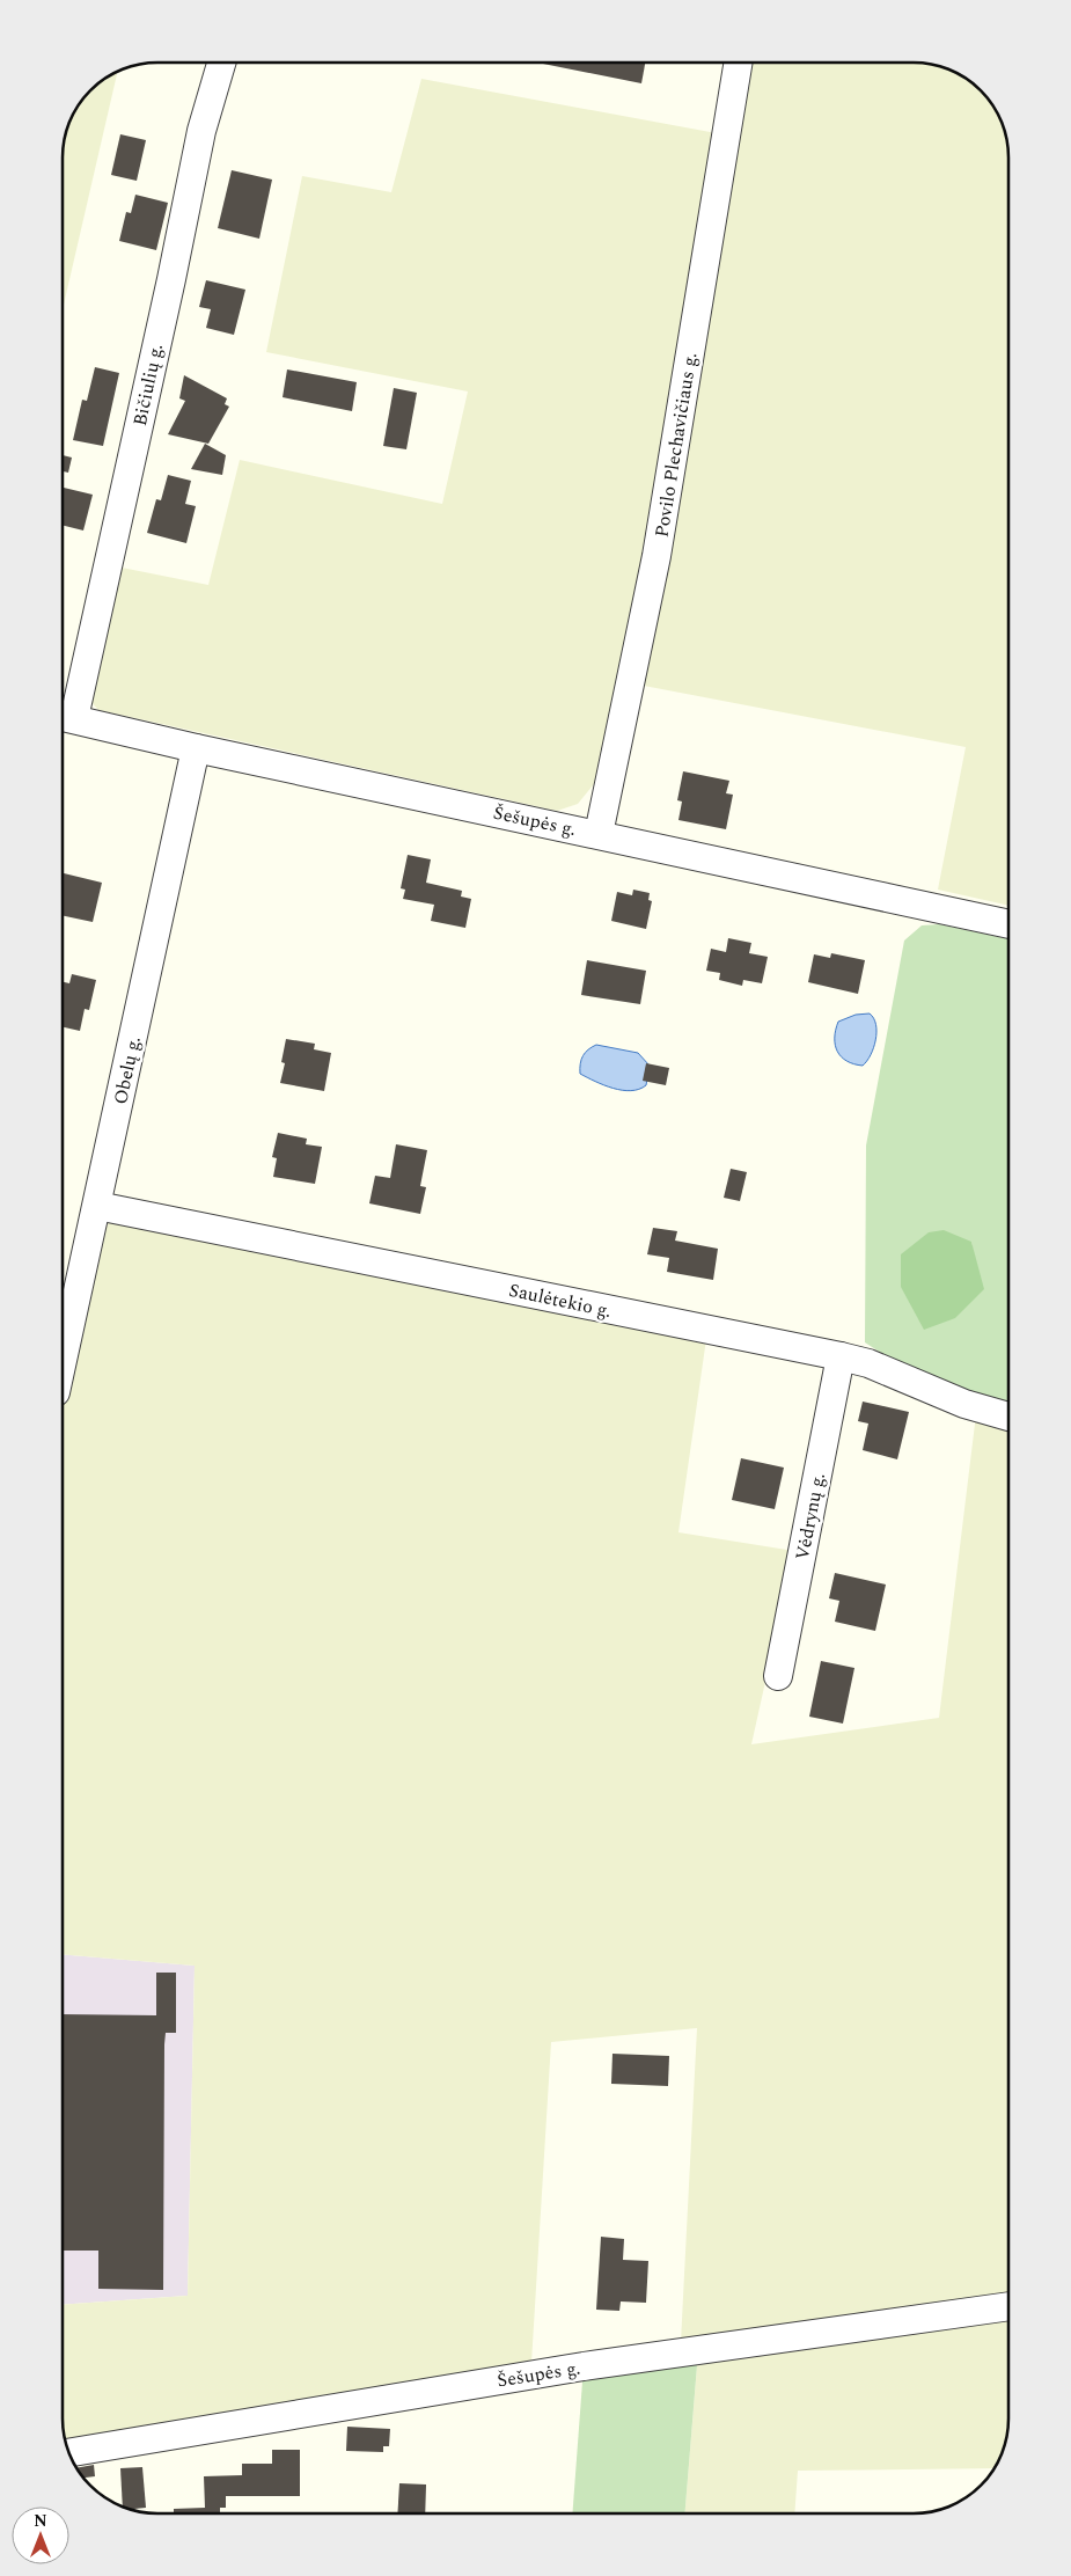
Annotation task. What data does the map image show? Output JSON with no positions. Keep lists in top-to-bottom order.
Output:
{
  "streets": {
    "street": [
      "Bičiulių g.",
      "Povilo Plechavičiaus g.",
      "Šešupės g.",
      "Obelų g.",
      "Saulėtekio g.",
      "Vėdrynų g."
    ]
  },
  "crossings": [
    ["Bičiulių g.", "Šešupės g."],
    ["Povilo Plechavičiaus g.", "Šešupės g."],
    ["Šešupės g.", "Obelų g."],
    ["Obelų g.", "Saulėtekio g."],
    ["Saulėtekio g.", "Vėdrynų g."]
  ],
  "north": "top"
}
